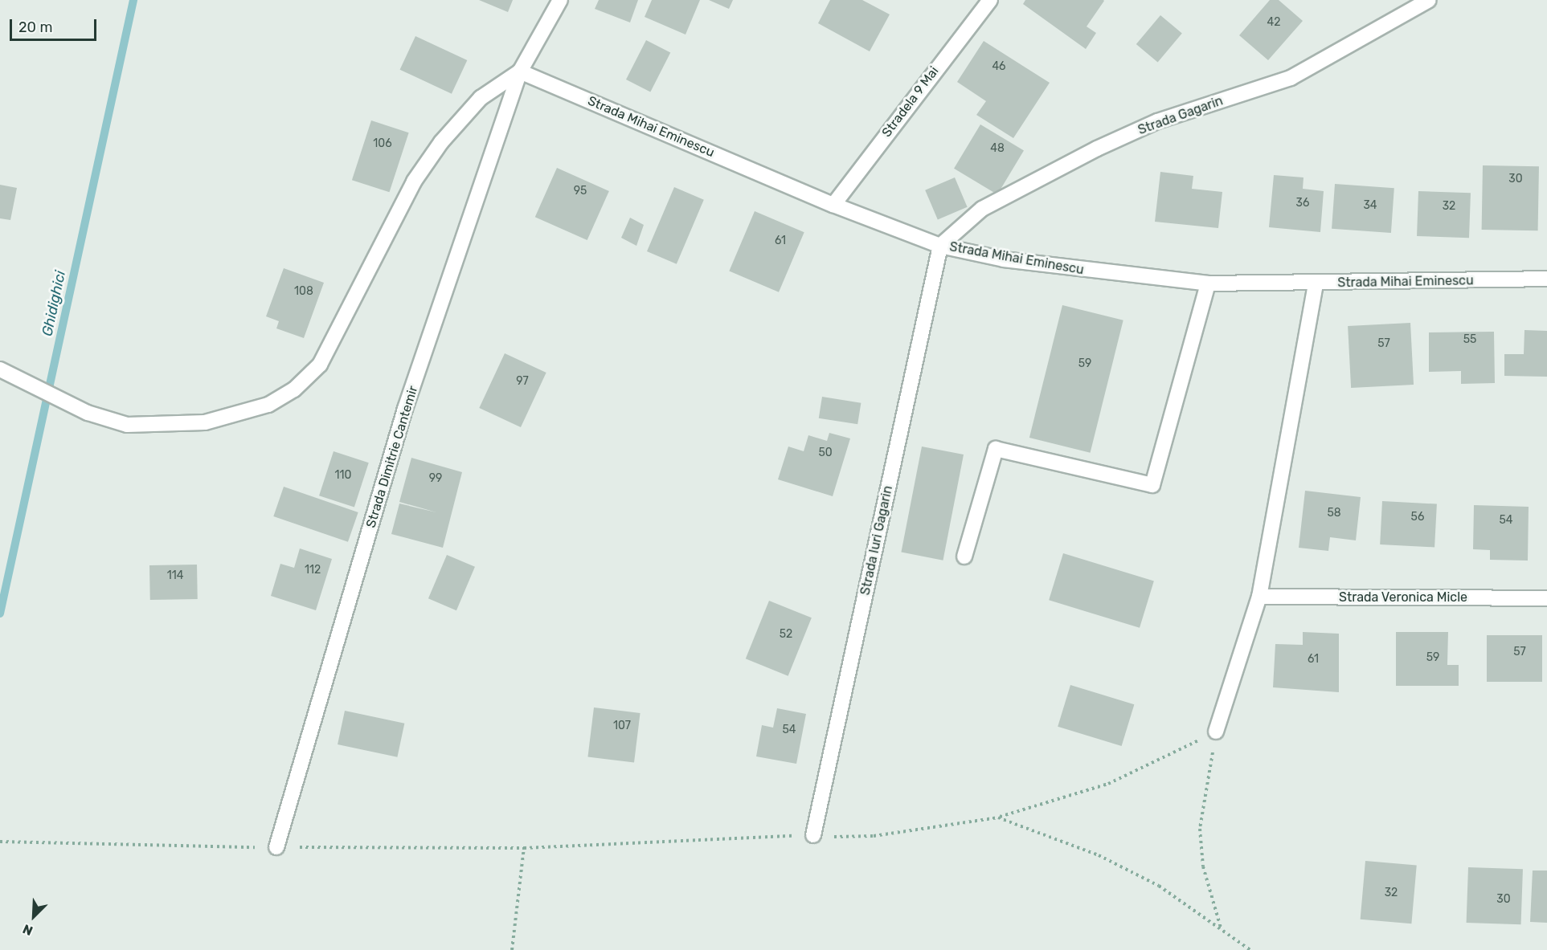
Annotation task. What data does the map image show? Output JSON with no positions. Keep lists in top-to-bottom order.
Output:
{
  "streets": {
    "street": [
      "Stradela 9 Mai",
      "Strada Gagarin",
      "Strada Mihai Eminescu",
      "Strada Dimitrie Cantemir",
      "Strada Iuri Gagarin",
      "Strada Veronica Micle"
    ]
  },
  "crossings": [
    ["Stradela 9 Mai", "Strada Mihai Eminescu"],
    ["Strada Gagarin", "Strada Mihai Eminescu"],
    ["Strada Gagarin", "Strada Iuri Gagarin"],
    ["Strada Mihai Eminescu", "Strada Dimitrie Cantemir"],
    ["Strada Mihai Eminescu", "Strada Iuri Gagarin"]
  ],
  "water": ["Ghidighici"],
  "house_numbers": [
    "42",
    "46",
    "106",
    "48",
    "30",
    "95",
    "36",
    "34",
    "32",
    "61",
    "108",
    "55",
    "57",
    "59",
    "97",
    "50",
    "110",
    "99",
    "58",
    "56",
    "54",
    "112",
    "114",
    "52",
    "57",
    "59",
    "61",
    "107",
    "54",
    "32",
    "30"
  ],
  "scale_bar": "20 m",
  "north": "bottom left"
}
